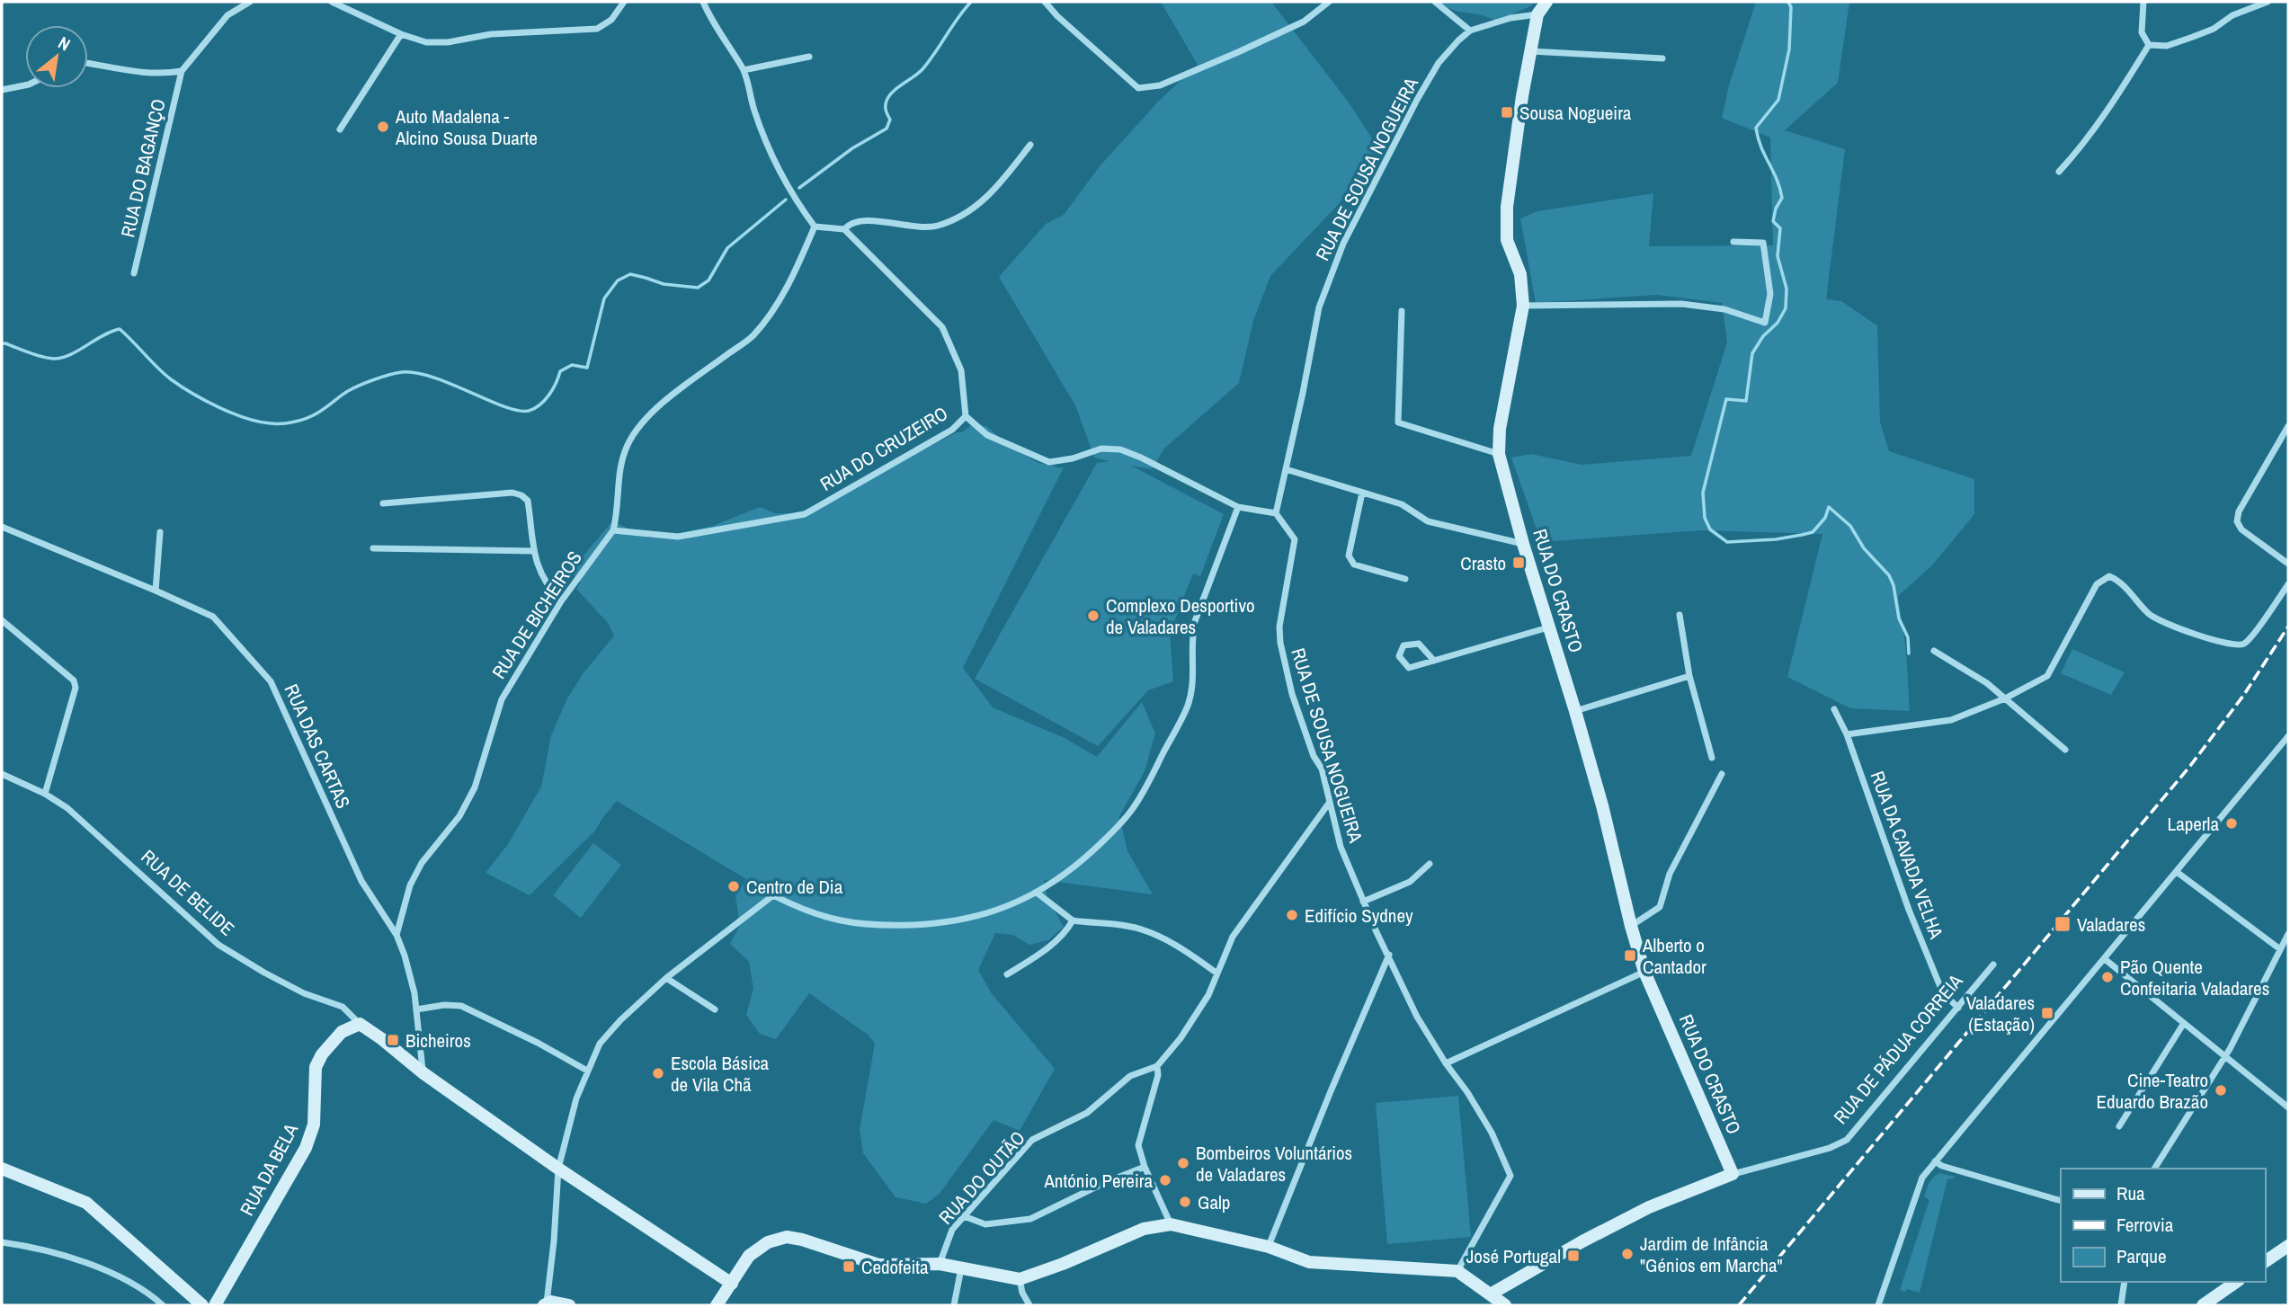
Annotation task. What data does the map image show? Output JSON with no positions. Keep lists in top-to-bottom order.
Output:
{
  "streets": {
    "street": [
      "RUA DO BAGANÇO",
      "RUA DE SOUSA NOGUEIRA",
      "RUA DO CRUZEIRO",
      "RUA DO CRASTO",
      "RUA DE BICHEIROS",
      "RUA DAS CARTAS",
      "RUA DA CAVADA VELHA",
      "RUA DE BELIDE",
      "RUA DE PÁDUA CORREIA",
      "RUA DA BELA",
      "RUA DO OUTÃO"
    ]
  },
  "crossings": [
    ["RUA DE SOUSA NOGUEIRA", "RUA DO CRASTO"],
    ["RUA DO CRUZEIRO", "RUA DE BICHEIROS"],
    ["RUA DO CRASTO", "RUA DE PÁDUA CORREIA"],
    ["RUA DE BICHEIROS", "RUA DAS CARTAS"],
    ["RUA DA CAVADA VELHA", "RUA DE PÁDUA CORREIA"],
    ["RUA DE BELIDE", "RUA DA BELA"]
  ],
  "places": {
    "transit": [
      "Sousa Nogueira",
      "Crasto",
      "Valadares",
      "Alberto o Cantador",
      "Valadares (Estação)",
      "Bicheiros",
      "José Portugal",
      "Cedofeita"
    ],
    "other": [
      "Auto Madalena - Alcino Sousa Duarte",
      "Complexo Desportivo de Valadares",
      "Laperla",
      "Centro de Dia",
      "Edifício Sydney",
      "Pão Quente Confeitaria Valadares",
      "Escola Básica de Vila Chã",
      "Cine-Teatro Eduardo Brazão",
      "Bombeiros Voluntários de Valadares",
      "António Pereira",
      "Galp",
      "Jardim de Infância \"Génios em Marcha\""
    ]
  },
  "legend": ["Rua", "Ferrovia", "Parque"],
  "north": "top right"
}
